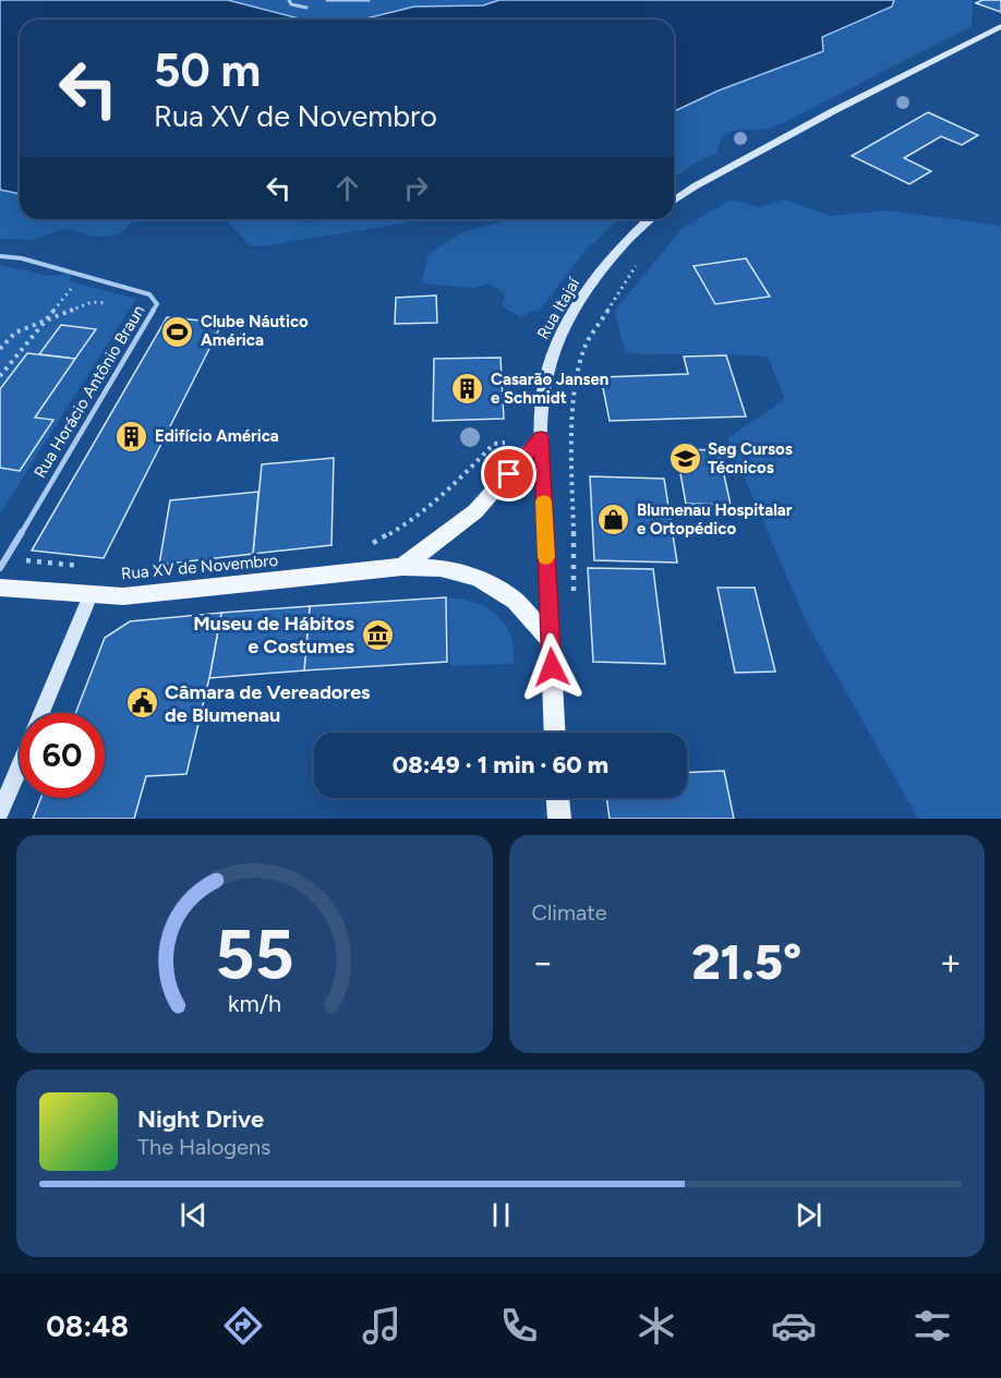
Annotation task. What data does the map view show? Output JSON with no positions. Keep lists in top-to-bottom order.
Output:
{
  "streets": {
    "main road": ["Rua Itajaí", "Rua XV de Novembro"],
    "lane": ["Rua Horácio Antônio Braun"]
  },
  "crossings": [
    ["Rua Itajaí", "Rua XV de Novembro"]
  ],
  "places": {
    "sports": ["Clube Náutico América"],
    "building": ["Casarão Jansen e Schmidt", "Edifício América"],
    "school or university": ["Seg Cursos Técnicos"],
    "shop": ["Blumenau Hospitalar e Ortopédico"],
    "museum": ["Museu de Hábitos e Costumes"],
    "public building": ["Câmara de Vereadores de Blumenau"]
  },
  "page": {
    "turn": ["50 m", "Rua XV de Novembro"],
    "limit": "60",
    "trip": "08:49 · 1 min · 60 m",
    "tile": "Climate",
    "heat": ["−", "21.5°", "+"],
    "song": ["Night Drive", "The Halogens"],
    "tabs": "08:48",
    "gauge": ["55", "km/h"]
  }
}
